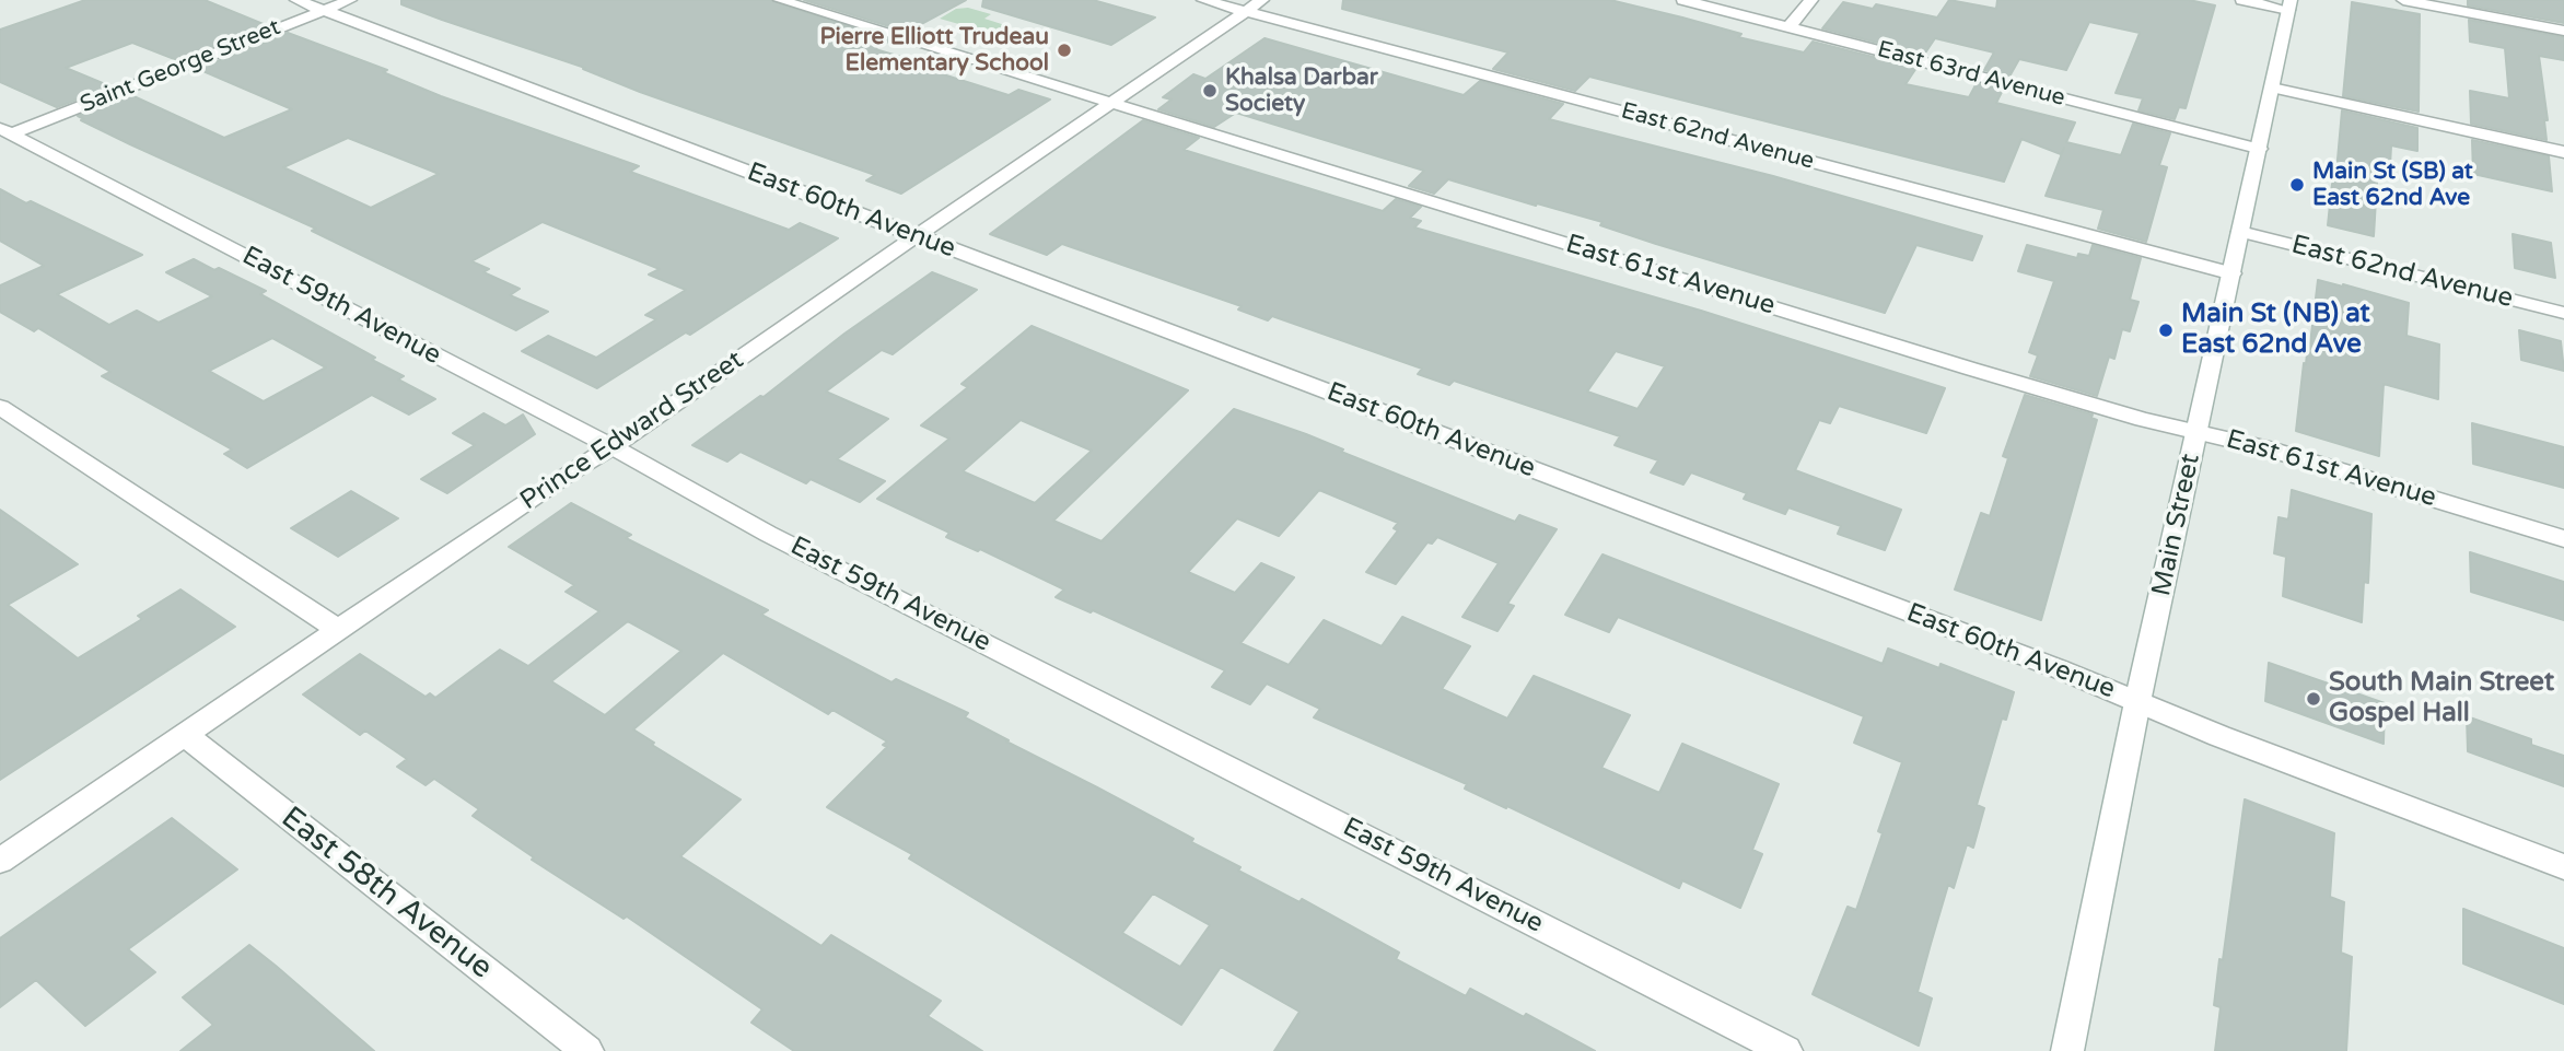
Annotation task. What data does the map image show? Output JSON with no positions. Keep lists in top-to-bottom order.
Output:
{
  "streets": {
    "street": [
      "Saint George Street",
      "East 63rd Avenue",
      "East 62nd Avenue",
      "East 60th Avenue",
      "East 61st Avenue",
      "East 59th Avenue",
      "Prince Edward Street",
      "Main Street",
      "East 58th Avenue"
    ]
  },
  "crossings": [
    ["Saint George Street", "East 60th Avenue"],
    ["Saint George Street", "East 59th Avenue"],
    ["East 63rd Avenue", "Main Street"],
    ["East 62nd Avenue", "Prince Edward Street"],
    ["East 62nd Avenue", "Main Street"],
    ["East 60th Avenue", "Prince Edward Street"],
    ["East 60th Avenue", "Main Street"],
    ["East 61st Avenue", "Prince Edward Street"],
    ["East 61st Avenue", "Main Street"],
    ["East 59th Avenue", "Prince Edward Street"],
    ["Prince Edward Street", "East 58th Avenue"]
  ],
  "places": [
    "Pierre Elliott Trudeau Elementary School",
    "Khalsa Darbar Society",
    "Main St (SB) at East 62nd Ave",
    "Main St (NB) at East 62nd Ave",
    "South Main Street Gospel Hall"
  ]
}
